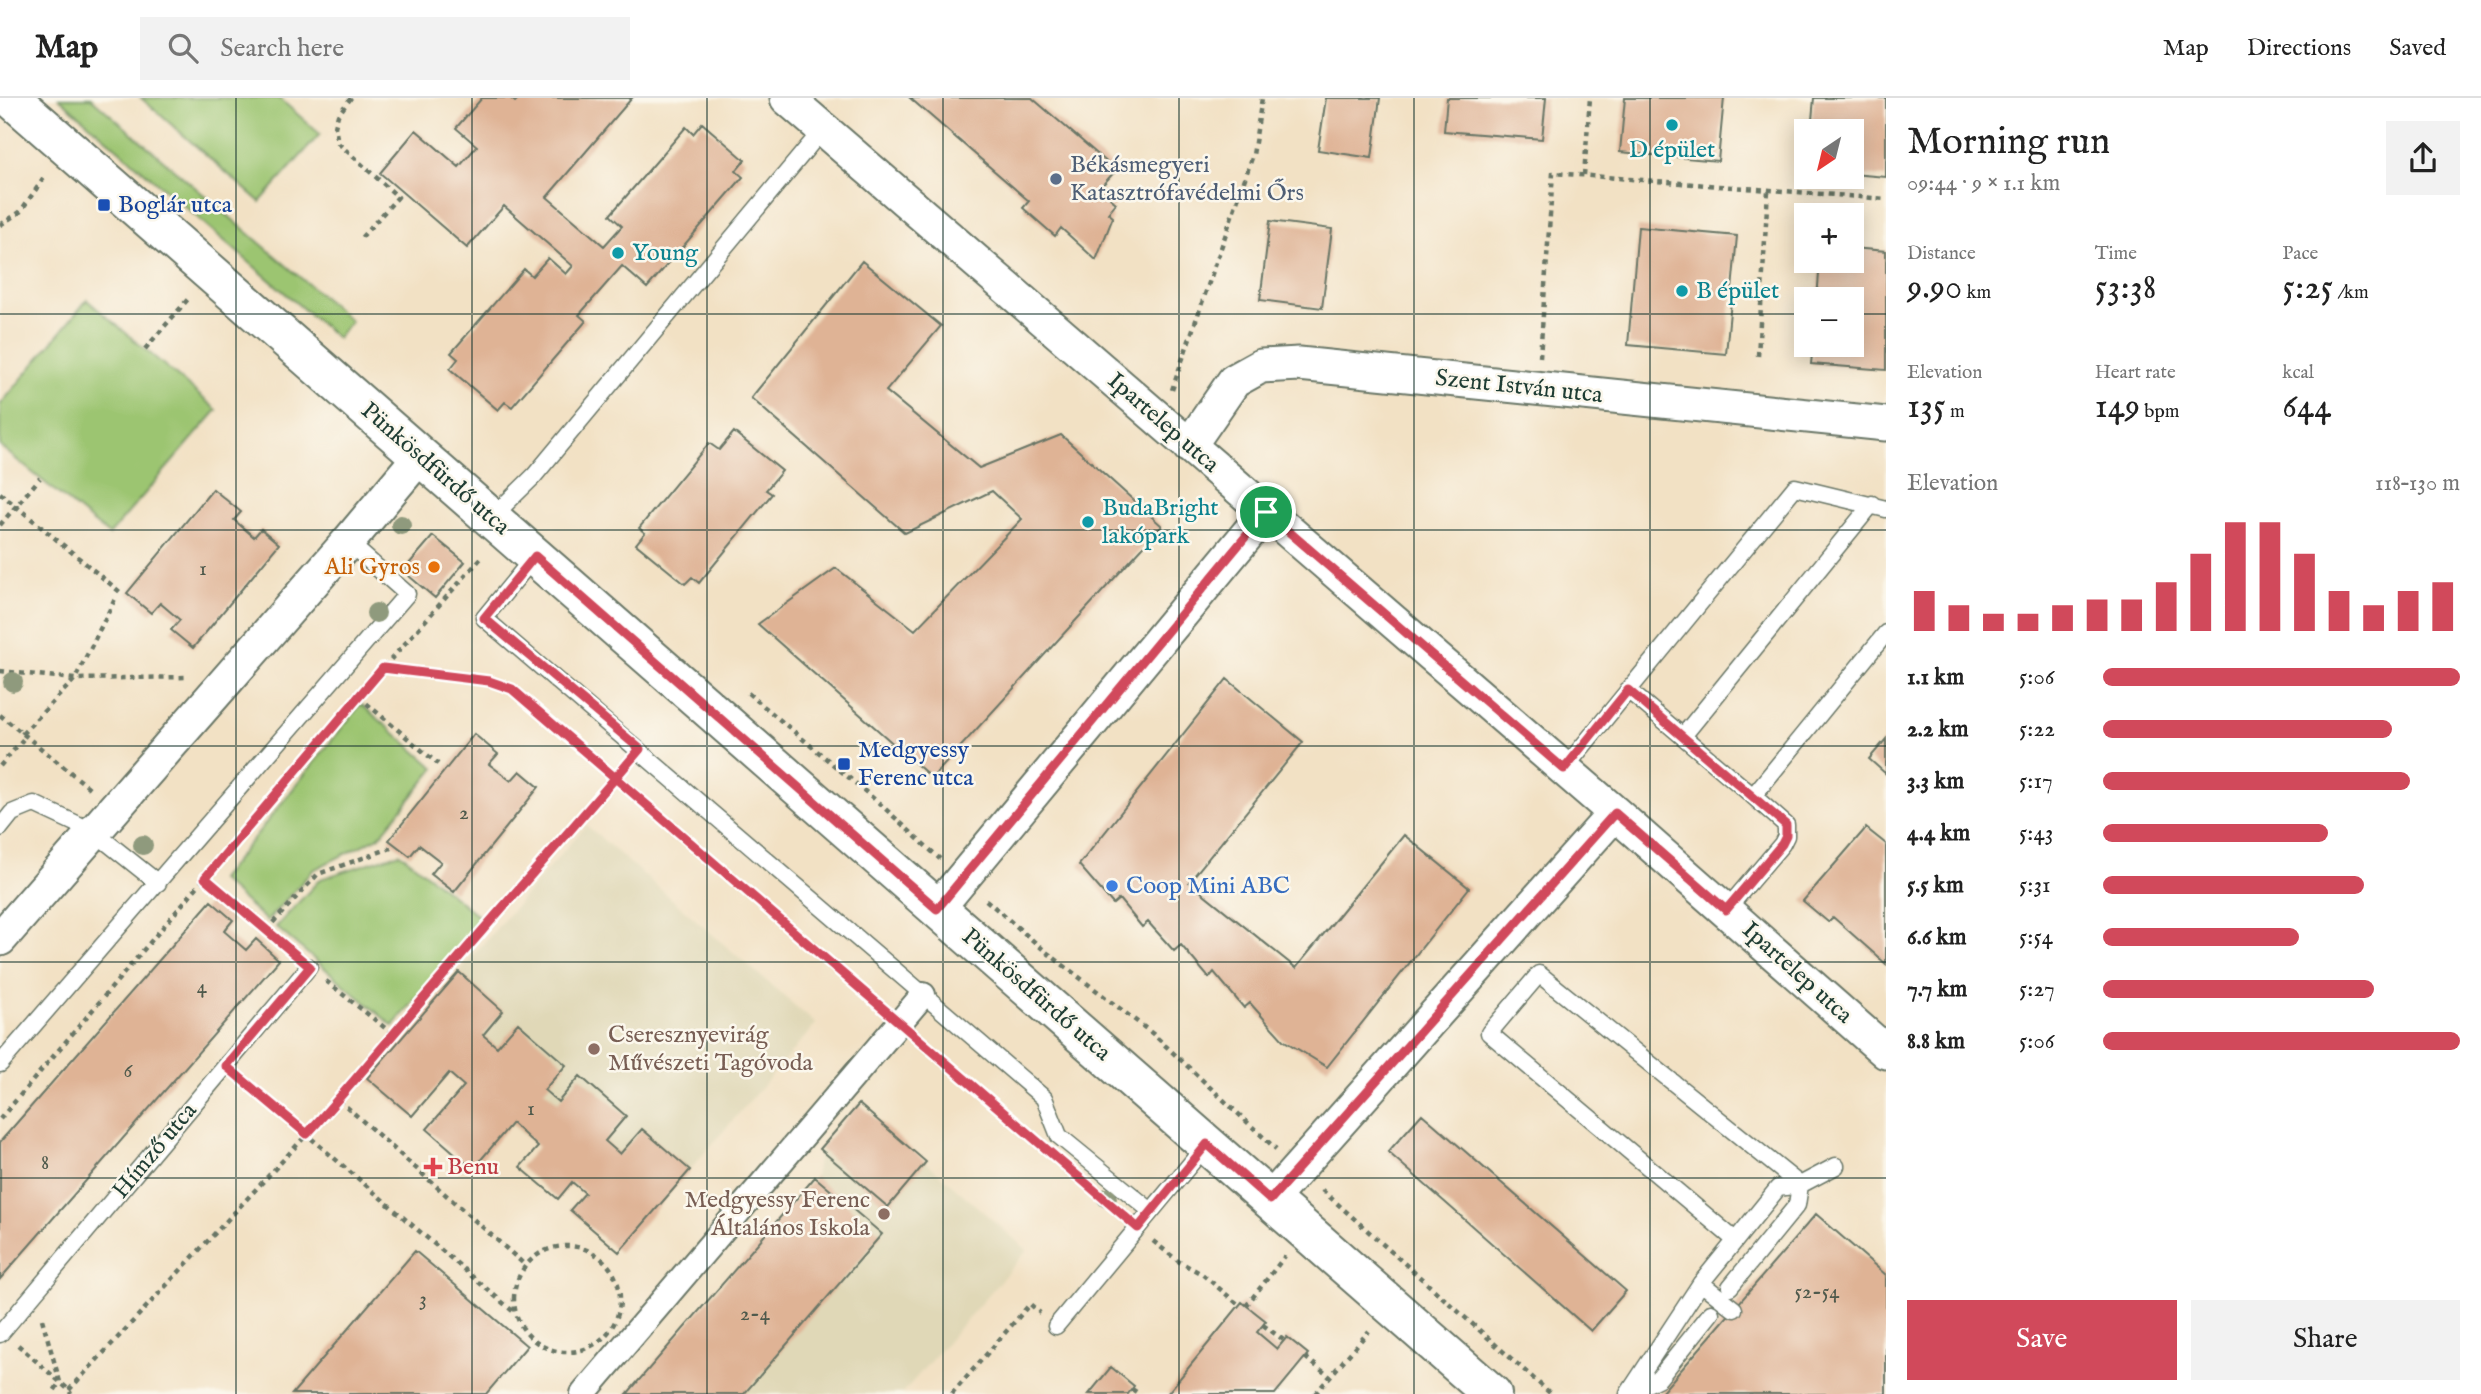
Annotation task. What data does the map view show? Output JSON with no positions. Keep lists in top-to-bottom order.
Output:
{
  "streets": {
    "street": ["Szent István utca", "Ipartelep utca", "Pünkösdfürdő utca"],
    "lane": ["Hímző utca"]
  },
  "crossings": [
    ["Szent István utca", "Ipartelep utca"]
  ],
  "places": {
    "other": [
      "D épület",
      "Békásmegyeri Katasztrófavédelmi Őrs",
      "Young",
      "B épület",
      "BudaBright lakópark",
      "Ali Gyros",
      "Coop Mini ABC",
      "Cseresznyevirág Művészeti Tagóvoda",
      "Medgyessy Ferenc Általános Iskola"
    ],
    "transit": ["Boglár utca", "Medgyessy Ferenc utca"],
    "health": ["Benu"]
  },
  "house_numbers": [
    "1",
    "2",
    "4",
    "6",
    "1",
    "8",
    "52-54",
    "3",
    "2-4"
  ],
  "north": "bottom left",
  "page": {
    "header": "Map",
    "search": "Search here",
    "nav": ["Map", "Directions", "Saved"],
    "heading": ["Morning run", "09:44 · 9 × 1.1 km"],
    "map_buttons": ["+", "−"],
    "stats": [
      ["Distance", "9.90 km"],
      ["Time", "53:38"],
      ["Pace", "5:25 /km"],
      ["Elevation", "135 m"],
      ["Heart rate", "149 bpm"],
      ["kcal", "644"]
    ],
    "chart": ["Elevation", "118–130 m"],
    "list": [
      {
        "name": "1.1 km",
        "note": "5:06"
      },
      {
        "name": "2.2 km",
        "note": "5:22"
      },
      {
        "name": "3.3 km",
        "note": "5:17"
      },
      {
        "name": "4.4 km",
        "note": "5:43"
      },
      {
        "name": "5.5 km",
        "note": "5:31"
      },
      {
        "name": "6.6 km",
        "note": "5:54"
      },
      {
        "name": "7.7 km",
        "note": "5:27"
      },
      {
        "name": "8.8 km",
        "note": "5:06"
      }
    ],
    "buttons": ["Save", "Share"]
  }
}
